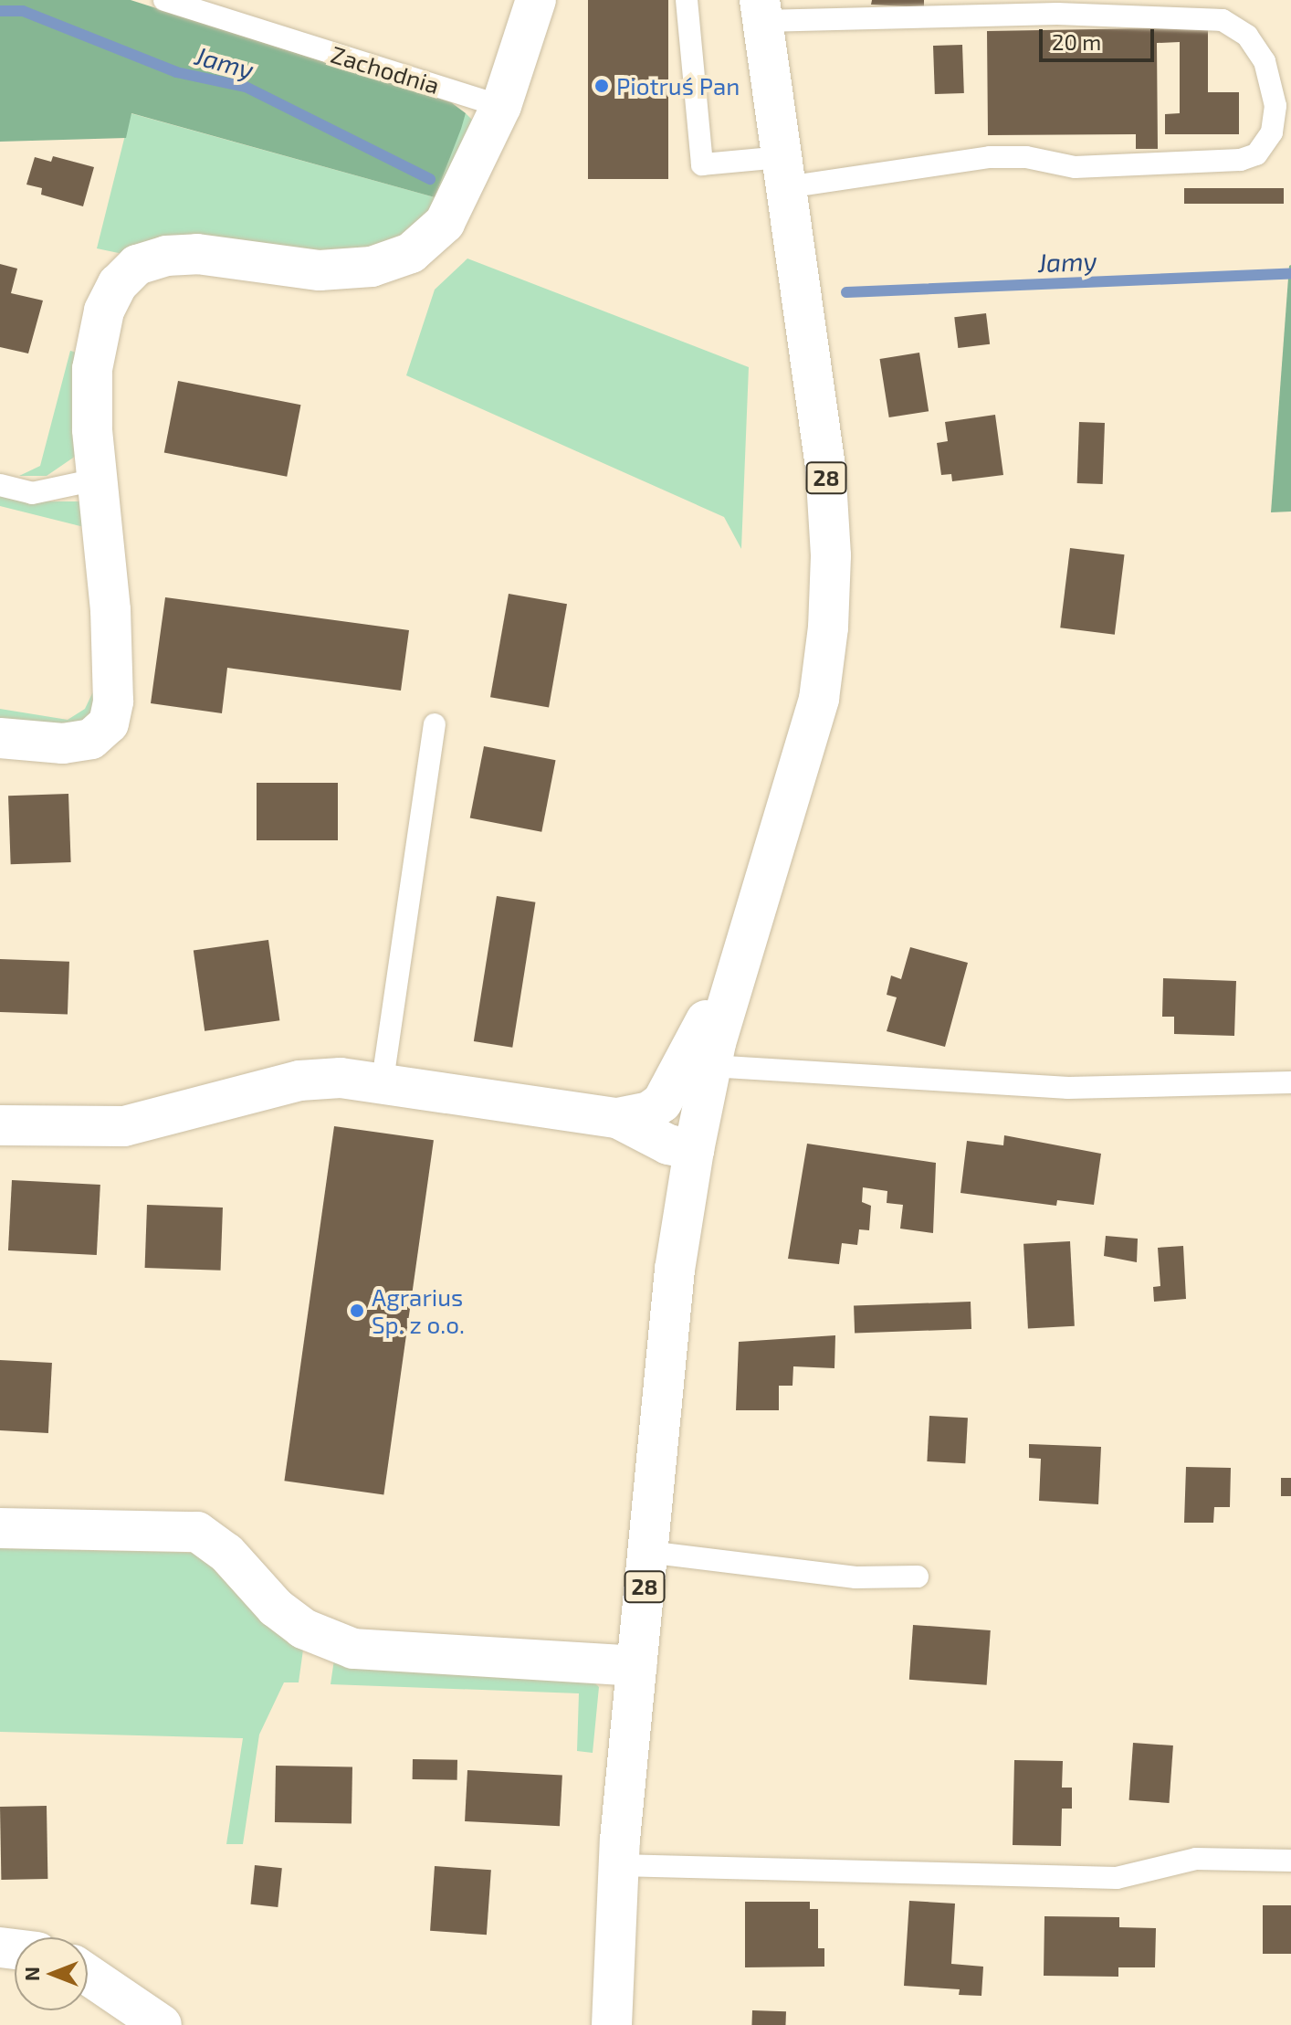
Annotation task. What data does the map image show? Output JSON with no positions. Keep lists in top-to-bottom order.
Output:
{
  "streets": {
    "street": ["28"],
    "lane": ["Zachodnia"]
  },
  "water": ["Jamy"],
  "places": ["Piotruś Pan", "Agrarius Sp. z o.o."],
  "scale_bar": "20 m",
  "north": "left"
}
